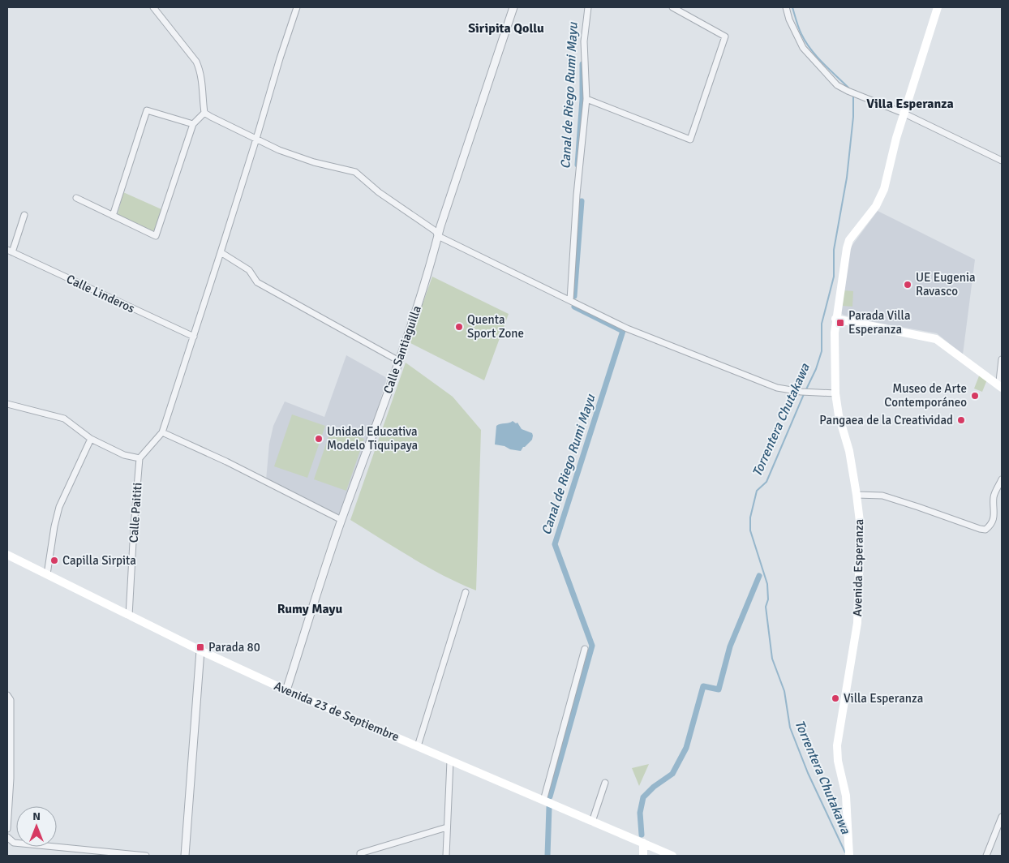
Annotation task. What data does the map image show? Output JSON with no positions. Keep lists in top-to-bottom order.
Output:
{
  "streets": {
    "main road": ["Avenida Esperanza", "Avenida 23 de Septiembre"],
    "street": ["Calle Linderos", "Calle Santiaguilla", "Calle Paititi"]
  },
  "crossings": [
    ["Calle Santiaguilla", "Avenida 23 de Septiembre"],
    ["Calle Paititi", "Avenida 23 de Septiembre"]
  ],
  "districts": ["Siripita Qollu", "Villa Esperanza", "Rumy Mayu"],
  "water": ["Canal de Riego Rumi Mayu", "Torrentera Chutakawa"],
  "places": {
    "other": [
      "UE Eugenia Ravasco",
      "Quenta Sport Zone",
      "Museo de Arte Contemporáneo",
      "Pangaea de la Creatividad",
      "Unidad Educativa Modelo Tiquipaya",
      "Capilla Sirpita",
      "Villa Esperanza"
    ],
    "transit": ["Parada Villa Esperanza", "Parada 80"]
  },
  "north": "top"
}
